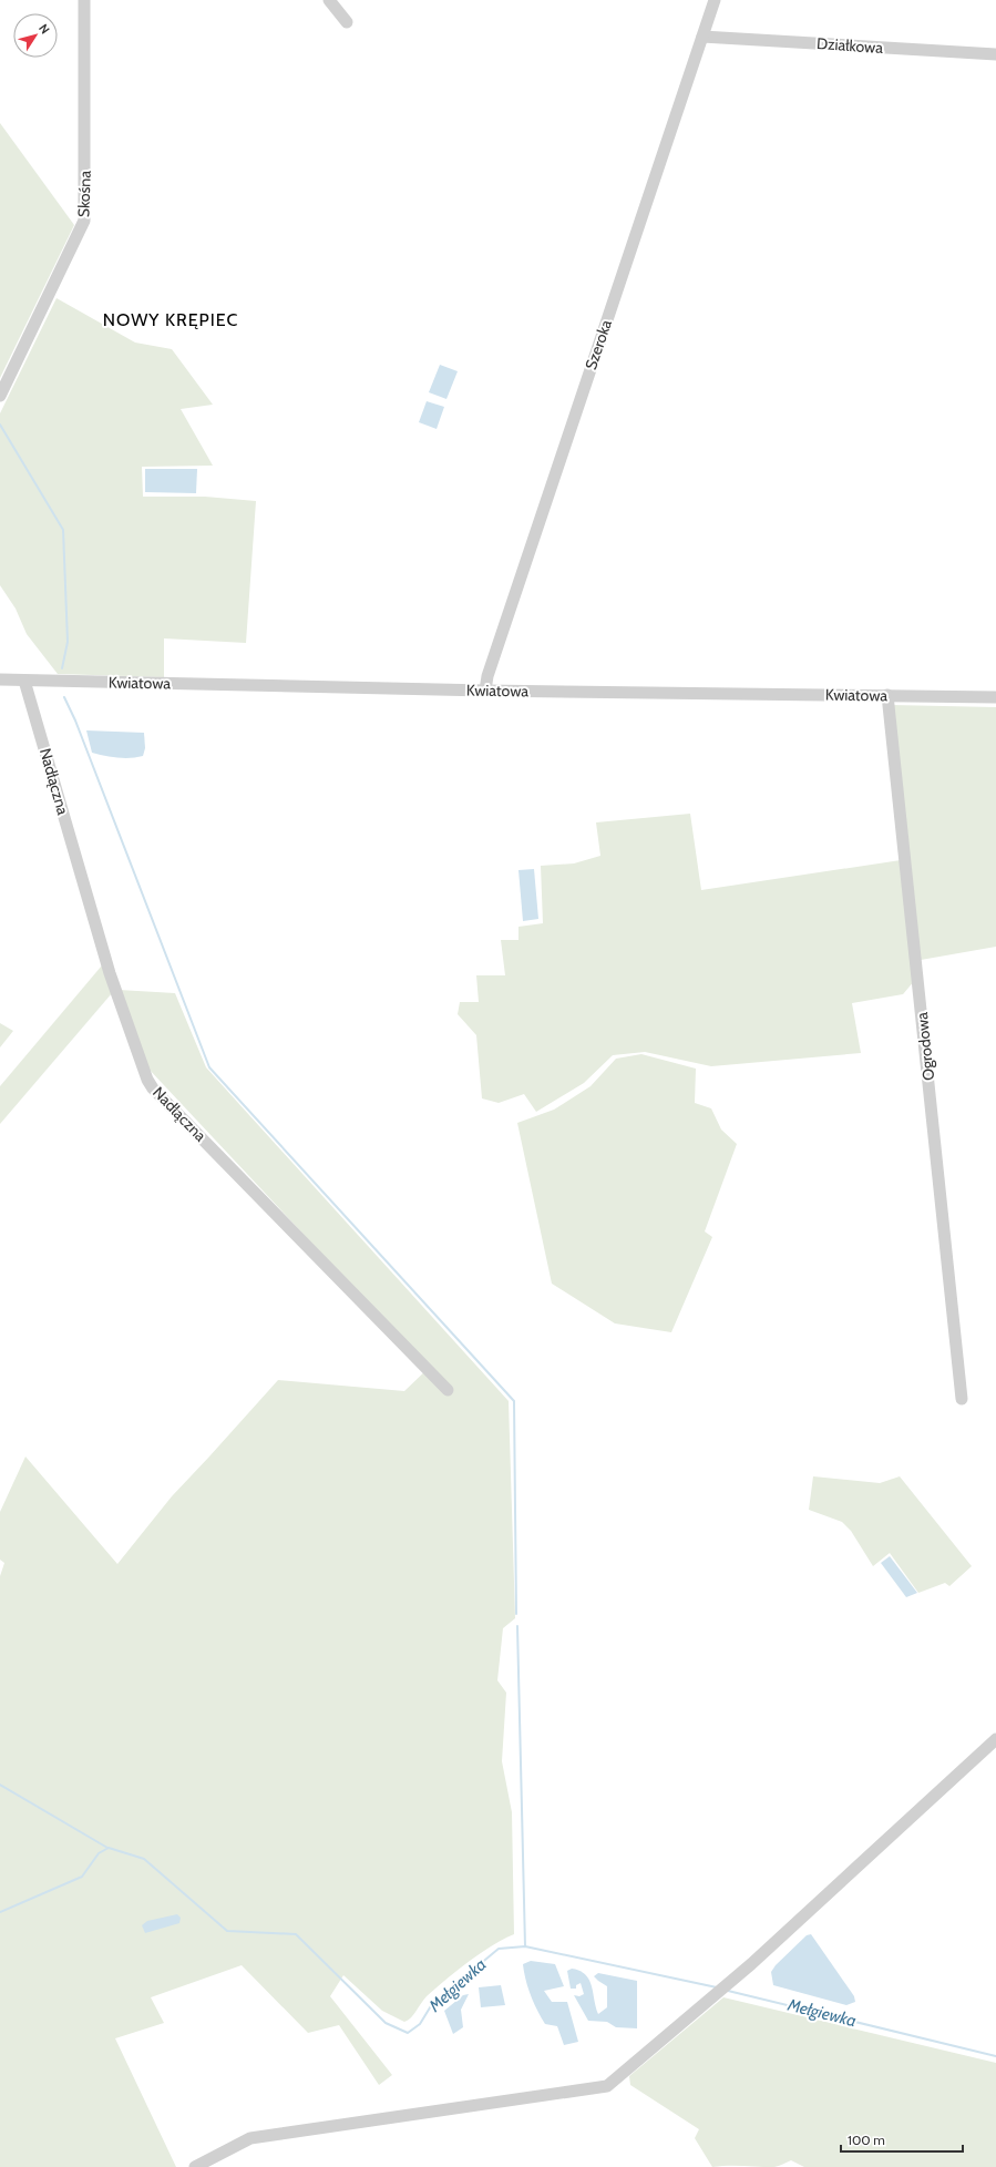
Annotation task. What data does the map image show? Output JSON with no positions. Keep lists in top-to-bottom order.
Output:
{
  "streets": {
    "street": [
      "Działkowa",
      "Skośna",
      "Szeroka",
      "Kwiatowa",
      "Nadłączna",
      "Ogrodowa"
    ]
  },
  "crossings": [
    ["Działkowa", "Szeroka"],
    ["Szeroka", "Kwiatowa"],
    ["Kwiatowa", "Nadłączna"],
    ["Kwiatowa", "Ogrodowa"]
  ],
  "districts": ["NOWY KRĘPIEC"],
  "water": ["Mełgiewka"],
  "scale_bar": "100 m",
  "north": "top right"
}
